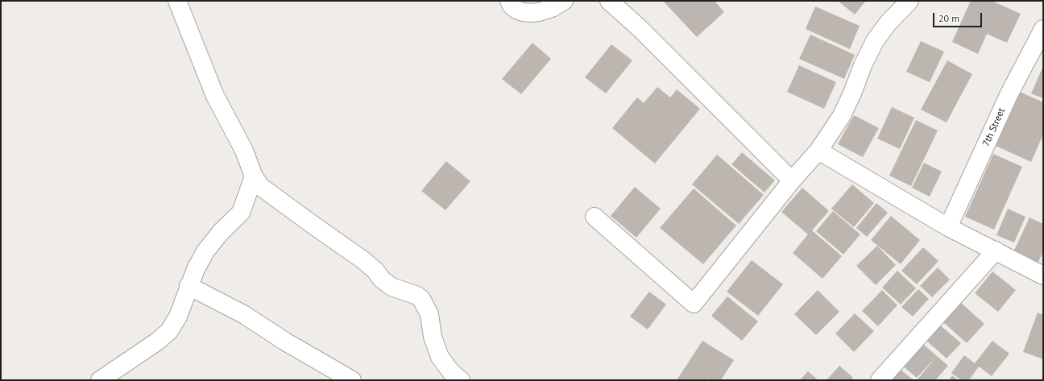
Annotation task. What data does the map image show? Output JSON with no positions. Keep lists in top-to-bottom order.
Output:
{
  "streets": {
    "street": ["7th Street"]
  },
  "scale_bar": "20 m"
}
